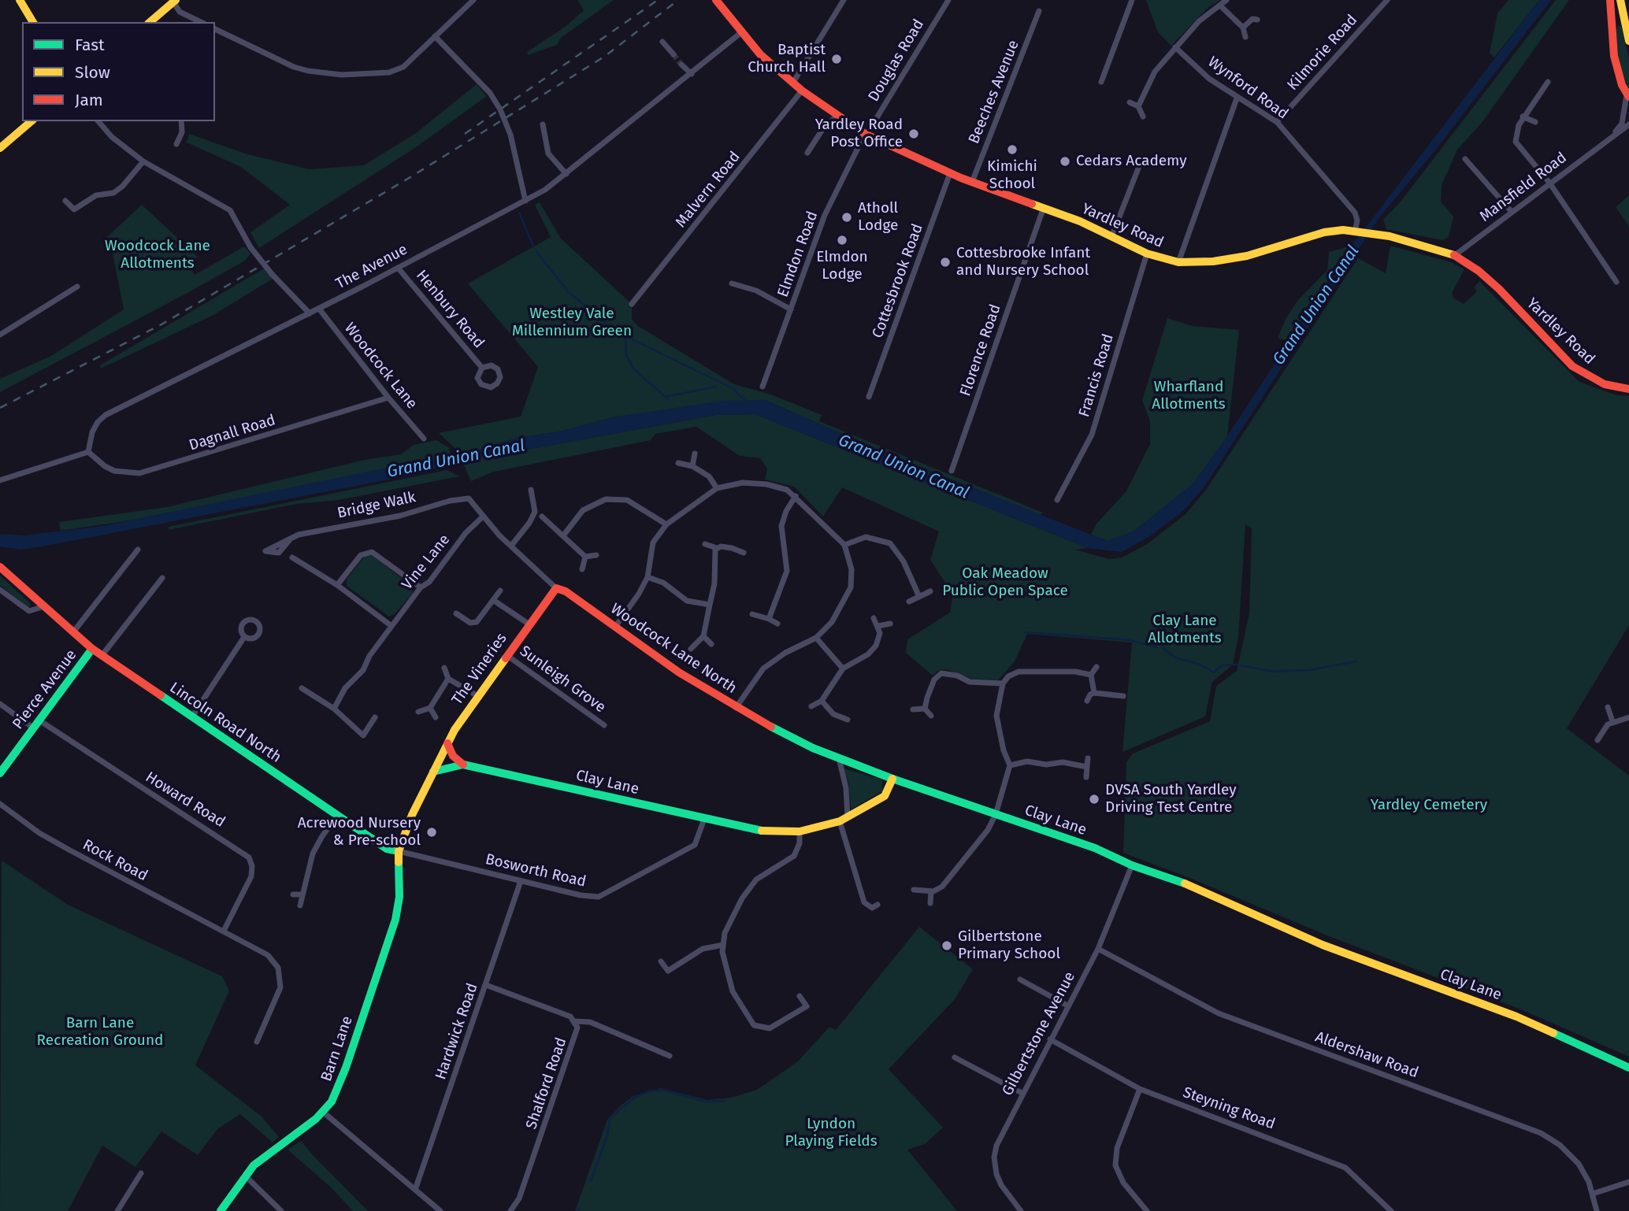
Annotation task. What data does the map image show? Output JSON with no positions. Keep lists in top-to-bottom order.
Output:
{
  "streets": {
    "main road": [
      "Yardley Road",
      "Woodcock Lane North",
      "The Vineries",
      "Pierce Avenue",
      "Lincoln Road North",
      "Clay Lane",
      "Barn Lane"
    ],
    "street": [
      "Kilmorie Road",
      "Douglas Road",
      "Wynford Road",
      "Beeches Avenue",
      "Mansfield Road",
      "Malvern Road",
      "Elmdon Road",
      "The Avenue",
      "Cottesbrook Road",
      "Henbury Road",
      "Florence Road",
      "Woodcock Lane",
      "Francis Road",
      "Dagnall Road",
      "Bridge Walk",
      "Vine Lane",
      "Sunleigh Grove",
      "Howard Road",
      "Rock Road",
      "Bosworth Road",
      "Hardwick Road",
      "Gilbertstone Avenue",
      "Aldershaw Road",
      "Shalford Road",
      "Steyning Road"
    ]
  },
  "crossings": [
    ["Kilmorie Road", "Wynford Road"],
    ["Douglas Road", "Yardley Road"],
    ["Douglas Road", "Elmdon Road"],
    ["Wynford Road", "Yardley Road"],
    ["Beeches Avenue", "Yardley Road"],
    ["Mansfield Road", "Yardley Road"],
    ["Malvern Road", "Yardley Road"],
    ["Yardley Road", "Elmdon Road"],
    ["Yardley Road", "The Avenue"],
    ["Yardley Road", "Cottesbrook Road"],
    ["Yardley Road", "Florence Road"],
    ["Yardley Road", "Francis Road"],
    ["The Avenue", "Henbury Road"],
    ["The Avenue", "Woodcock Lane"],
    ["The Avenue", "Dagnall Road"],
    ["Woodcock Lane", "Dagnall Road"],
    ["Bridge Walk", "Woodcock Lane North"],
    ["Vine Lane", "Woodcock Lane North"],
    ["Woodcock Lane North", "The Vineries"],
    ["Woodcock Lane North", "Clay Lane"],
    ["The Vineries", "Sunleigh Grove"],
    ["The Vineries", "Clay Lane"],
    ["Pierce Avenue", "Lincoln Road North"],
    ["Pierce Avenue", "Howard Road"],
    ["Lincoln Road North", "Bosworth Road"],
    ["Lincoln Road North", "Barn Lane"],
    ["Clay Lane", "Bosworth Road"],
    ["Clay Lane", "Gilbertstone Avenue"],
    ["Howard Road", "Rock Road"],
    ["Bosworth Road", "Hardwick Road"],
    ["Bosworth Road", "Barn Lane"],
    ["Hardwick Road", "Shalford Road"],
    ["Gilbertstone Avenue", "Aldershaw Road"],
    ["Gilbertstone Avenue", "Steyning Road"]
  ],
  "water": ["Grand Union Canal"],
  "parks": [
    "Woodcock Lane Allotments",
    "Westley Vale Millennium Green",
    "Wharfland Allotments",
    "Oak Meadow Public Open Space",
    "Clay Lane Allotments",
    "Yardley Cemetery",
    "Barn Lane Recreation Ground",
    "Lyndon Playing Fields"
  ],
  "places": [
    "Baptist Church Hall",
    "Yardley Road Post Office",
    "Kimichi School",
    "Cedars Academy",
    "Atholl Lodge",
    "Elmdon Lodge",
    "Cottesbrooke Infant and Nursery School",
    "DVSA South Yardley Driving Test Centre",
    "Acrewood Nursery & Pre-school",
    "Gilbertstone Primary School"
  ],
  "legend": ["Fast", "Slow", "Jam"]
}
